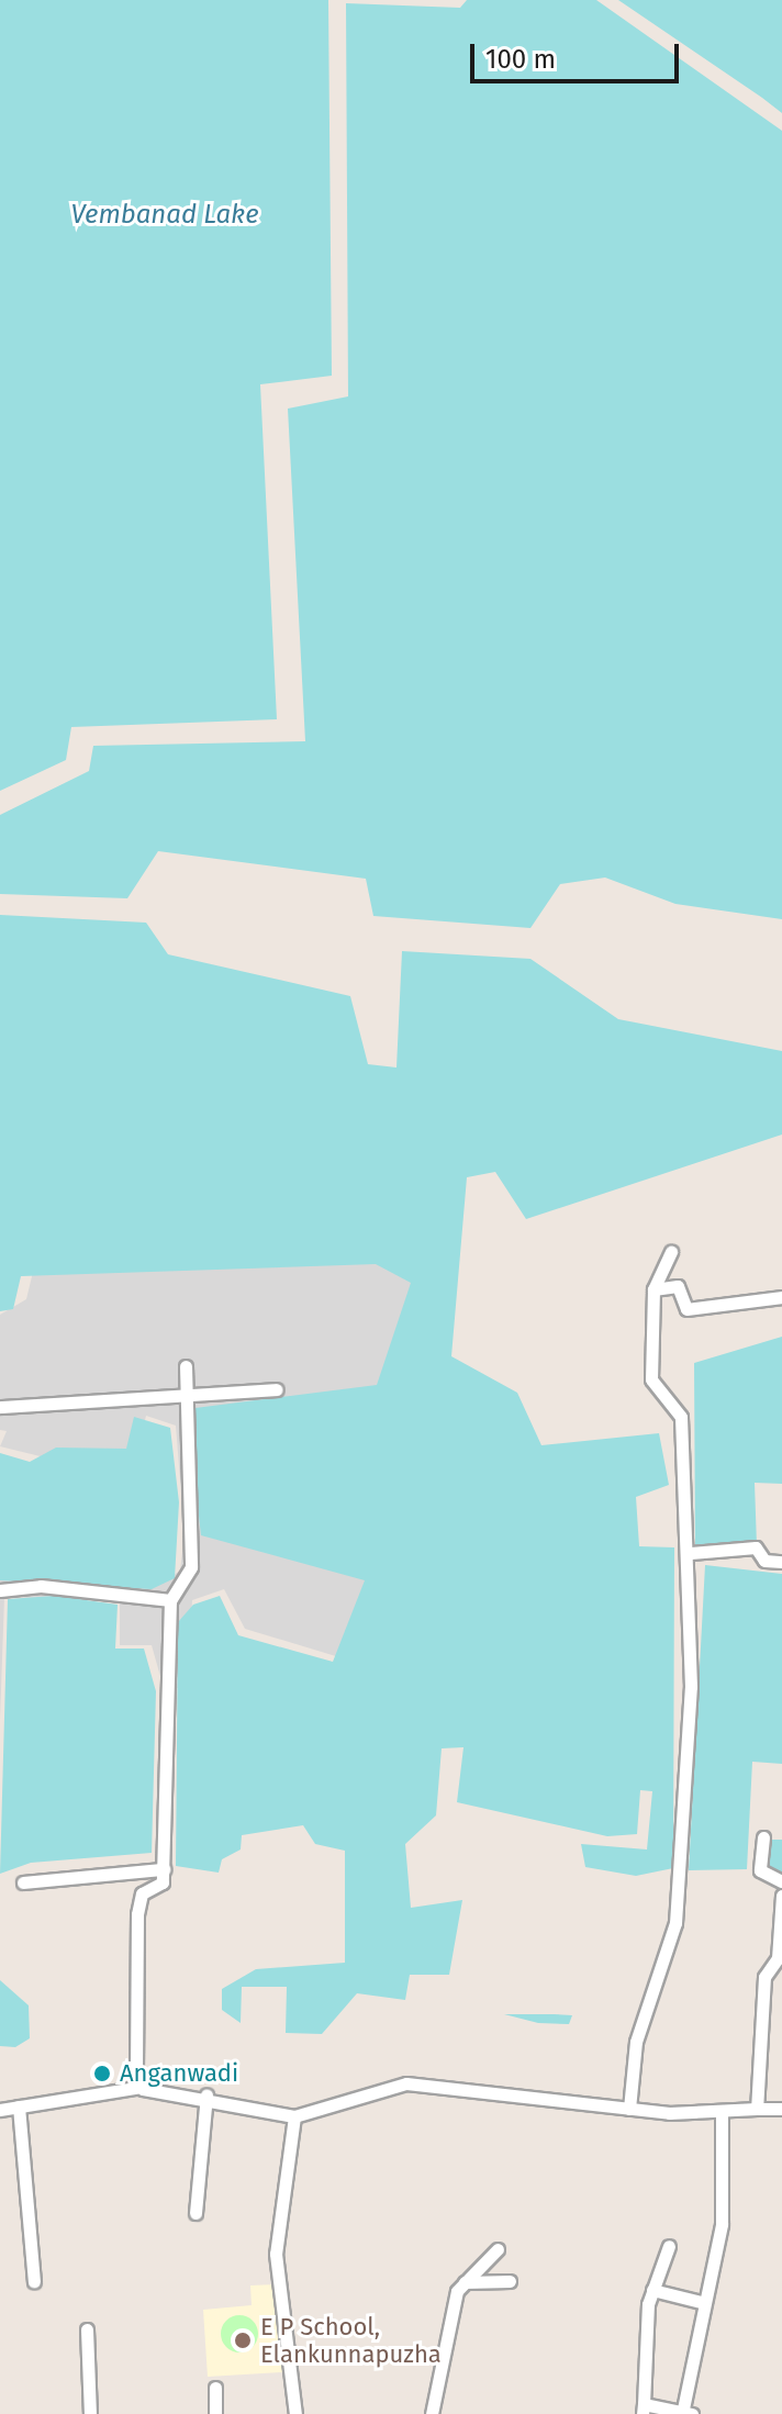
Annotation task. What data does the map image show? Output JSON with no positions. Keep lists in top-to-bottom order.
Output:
{
  "water": ["Vembanad Lake"],
  "places": ["Anganwadi", "E P School, Elankunnapuzha"],
  "scale_bar": "100 m"
}
